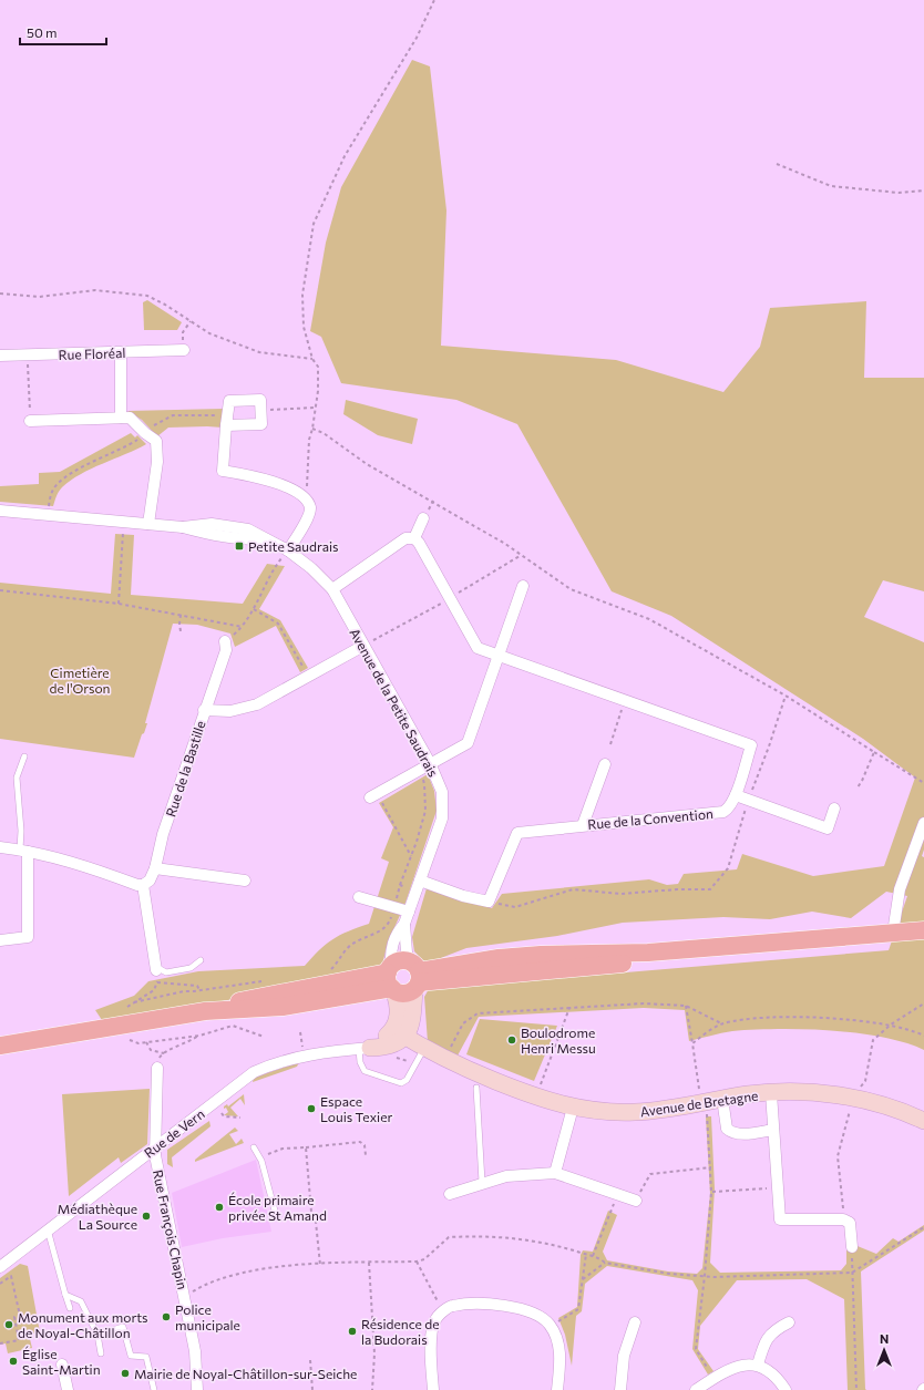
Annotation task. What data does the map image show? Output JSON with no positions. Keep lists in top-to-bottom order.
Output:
{
  "streets": {
    "street": [
      "Rue Floréal",
      "Avenue de la Petite Saudrais",
      "Rue de la Bastille",
      "Rue de la Convention",
      "Avenue de Bretagne",
      "Rue de Vern",
      "Rue François Chapin"
    ]
  },
  "crossings": [
    ["Avenue de la Petite Saudrais", "Rue de la Bastille"],
    ["Avenue de Bretagne", "Rue de Vern"],
    ["Rue de Vern", "Rue François Chapin"]
  ],
  "parks": ["Cimetière de l'Orson"],
  "places": {
    "transit": ["Petite Saudrais"],
    "other": [
      "Boulodrome Henri Messu",
      "Espace Louis Texier",
      "École primaire privée St Amand",
      "Médiathèque La Source",
      "Police municipale",
      "Monument aux morts de Noyal-Châtillon",
      "Résidence de la Budorais",
      "Église Saint-Martin",
      "Mairie de Noyal-Châtillon-sur-Seiche"
    ]
  },
  "scale_bar": "50 m",
  "north": "top"
}
